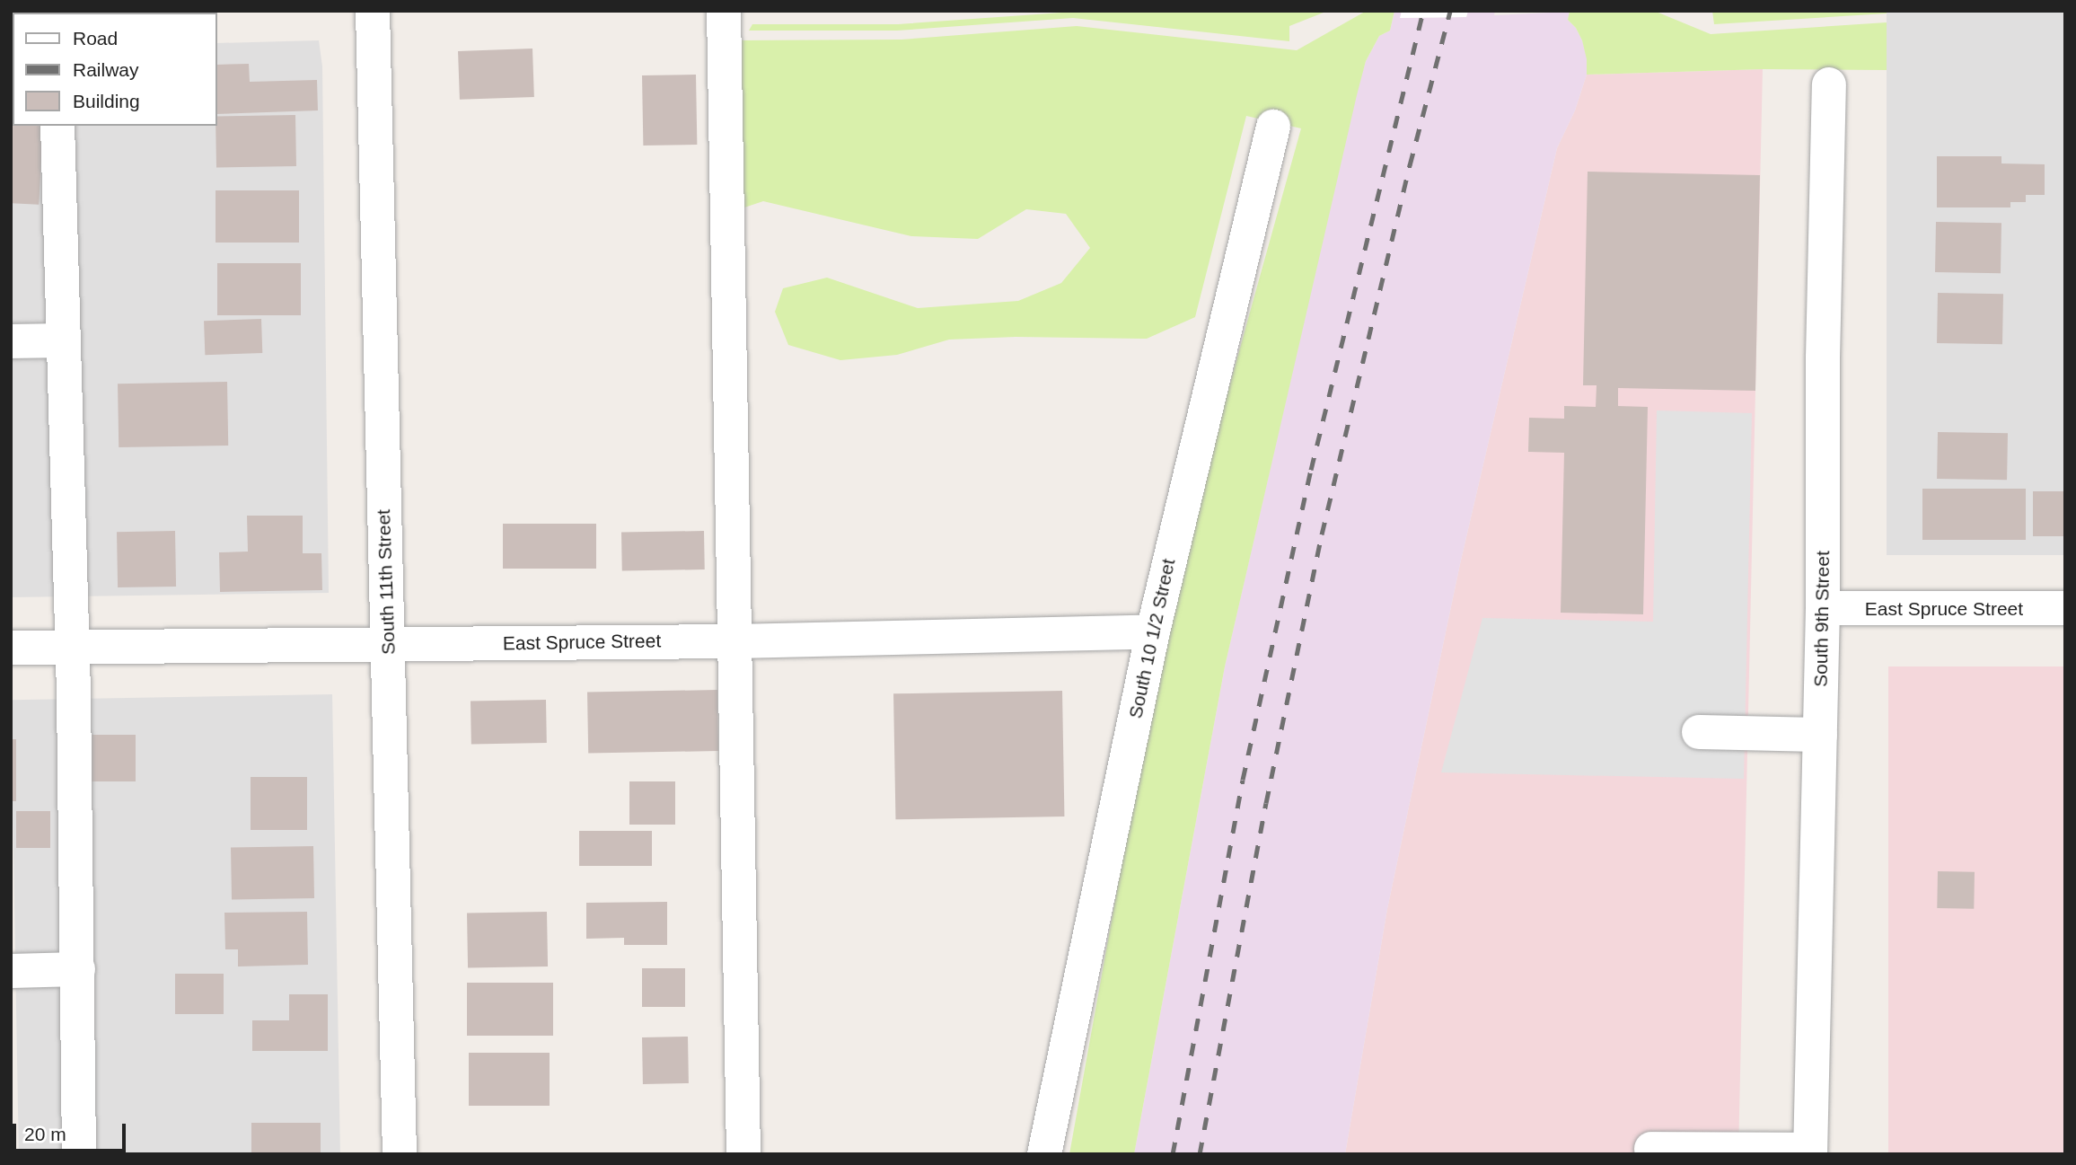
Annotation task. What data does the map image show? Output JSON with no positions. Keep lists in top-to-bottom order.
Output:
{
  "streets": {
    "street": [
      "South 11th Street",
      "East Spruce Street",
      "South 9th Street",
      "South 10 1/2 Street"
    ]
  },
  "crossings": [
    ["South 11th Street", "East Spruce Street"],
    ["East Spruce Street", "South 9th Street"],
    ["East Spruce Street", "South 10 1/2 Street"]
  ],
  "legend": ["Road", "Railway", "Building"],
  "scale_bar": "20 m"
}
